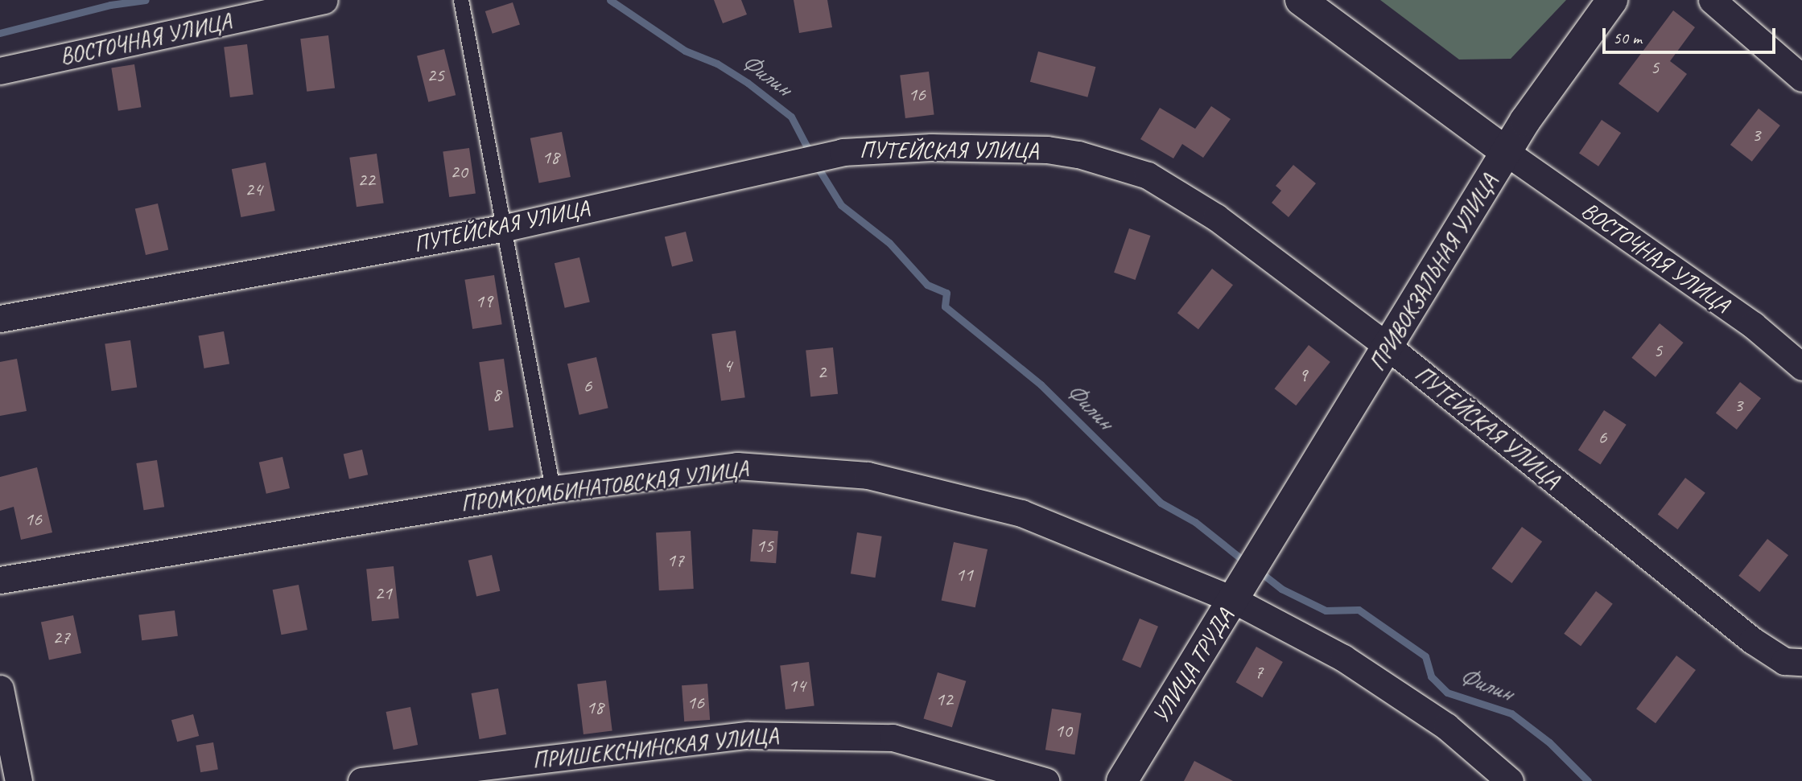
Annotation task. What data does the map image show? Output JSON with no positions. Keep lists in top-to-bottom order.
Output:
{
  "streets": {
    "street": [
      "ВОСТОЧНАЯ УЛИЦА",
      "ПУТЕЙСКАЯ УЛИЦА",
      "ПРИВОКЗАЛЬНАЯ УЛИЦА",
      "ПРОМКОМБИНАТОВСКАЯ УЛИЦА",
      "УЛИЦА ТРУДА",
      "ПРИШЕКСНИНСКАЯ УЛИЦА"
    ]
  },
  "crossings": [
    ["ВОСТОЧНАЯ УЛИЦА", "ПРИВОКЗАЛЬНАЯ УЛИЦА"],
    ["ПУТЕЙСКАЯ УЛИЦА", "ПРИВОКЗАЛЬНАЯ УЛИЦА"],
    ["ПРИВОКЗАЛЬНАЯ УЛИЦА", "УЛИЦА ТРУДА"],
    ["ПРОМКОМБИНАТОВСКАЯ УЛИЦА", "УЛИЦА ТРУДА"]
  ],
  "water": ["Филин"],
  "house_numbers": [
    "5",
    "25",
    "16",
    "3",
    "18",
    "20",
    "22",
    "24",
    "19",
    "5",
    "4",
    "2",
    "9",
    "6",
    "8",
    "3",
    "6",
    "16",
    "15",
    "17",
    "11",
    "21",
    "27",
    "7",
    "14",
    "12",
    "16",
    "18",
    "10"
  ],
  "scale_bar": "50 m"
}
